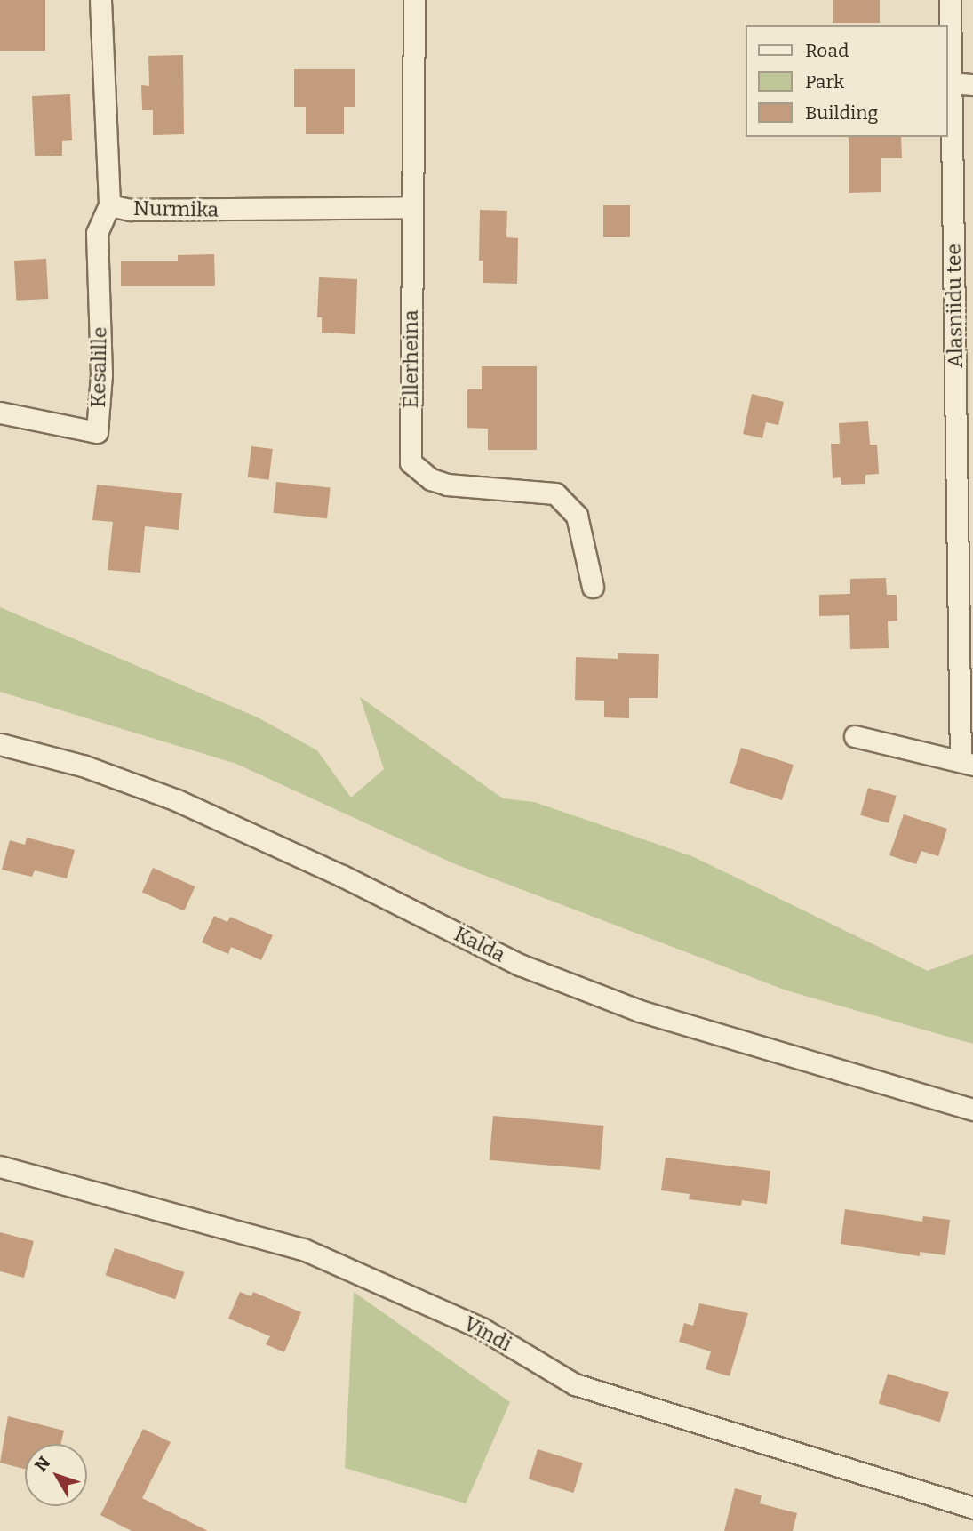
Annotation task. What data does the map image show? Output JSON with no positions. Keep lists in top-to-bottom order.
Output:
{
  "streets": {
    "street": [
      "Nurmika",
      "Alasniidu tee",
      "Ellerheina",
      "Kesalille",
      "Kalda",
      "Vindi"
    ]
  },
  "crossings": [
    ["Nurmika", "Ellerheina"],
    ["Nurmika", "Kesalille"]
  ],
  "legend": ["Road", "Park", "Building"],
  "north": "top left"
}
